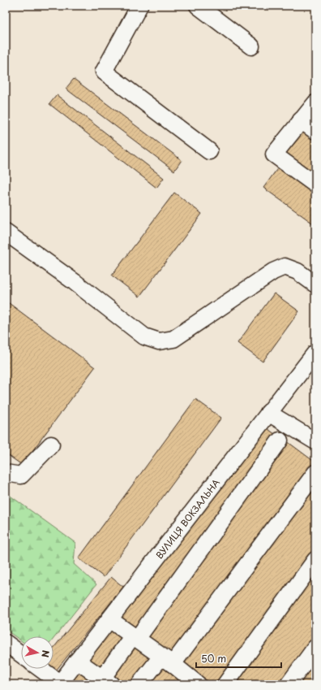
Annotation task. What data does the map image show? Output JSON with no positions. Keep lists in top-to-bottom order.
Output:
{
  "streets": {
    "street": ["ВУЛИЦЯ ВОКЗАЛЬНА"]
  },
  "scale_bar": "50 m",
  "north": "right"
}
